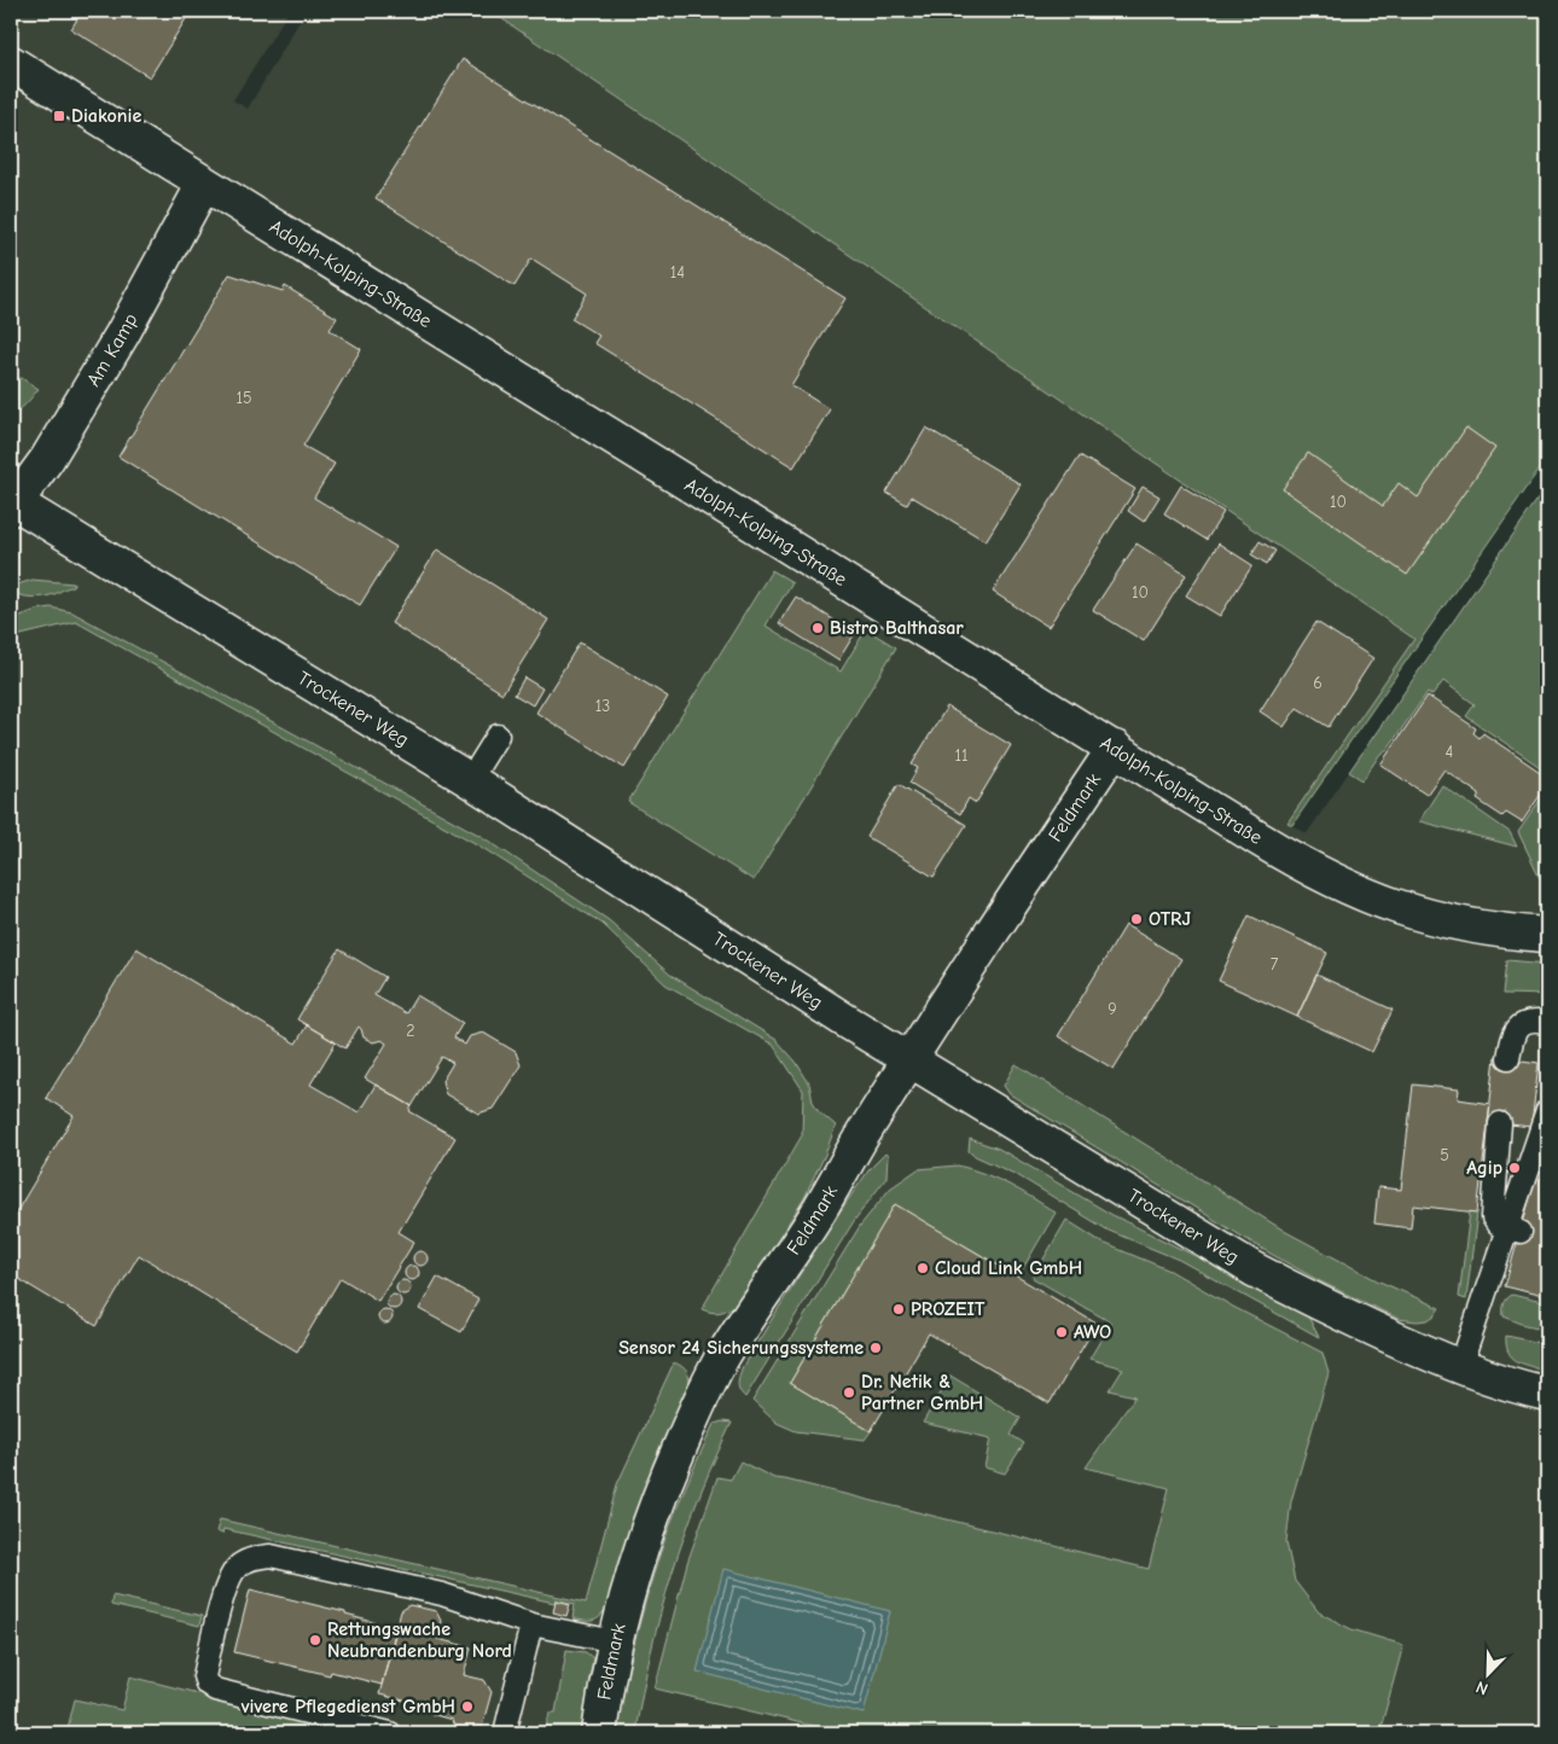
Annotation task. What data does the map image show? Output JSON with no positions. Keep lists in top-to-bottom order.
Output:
{
  "streets": {
    "street": [
      "Adolph-Kolping-Straße",
      "Am Kamp",
      "Trockener Weg",
      "Feldmark"
    ]
  },
  "crossings": [
    ["Adolph-Kolping-Straße", "Am Kamp"],
    ["Adolph-Kolping-Straße", "Feldmark"],
    ["Am Kamp", "Trockener Weg"],
    ["Trockener Weg", "Feldmark"]
  ],
  "places": {
    "transit": ["Diakonie"],
    "other": [
      "Bistro Balthasar",
      "OTRJ",
      "Agip",
      "Cloud Link GmbH",
      "PROZEIT",
      "AWO",
      "Sensor 24 Sicherungssysteme",
      "Dr. Netik & Partner GmbH",
      "Rettungswache Neubrandenburg Nord",
      "vivere Pflegedienst GmbH"
    ]
  },
  "house_numbers": [
    "14",
    "15",
    "10",
    "10",
    "6",
    "13",
    "4",
    "11",
    "7",
    "9",
    "2",
    "5"
  ],
  "north": "bottom left"
}
